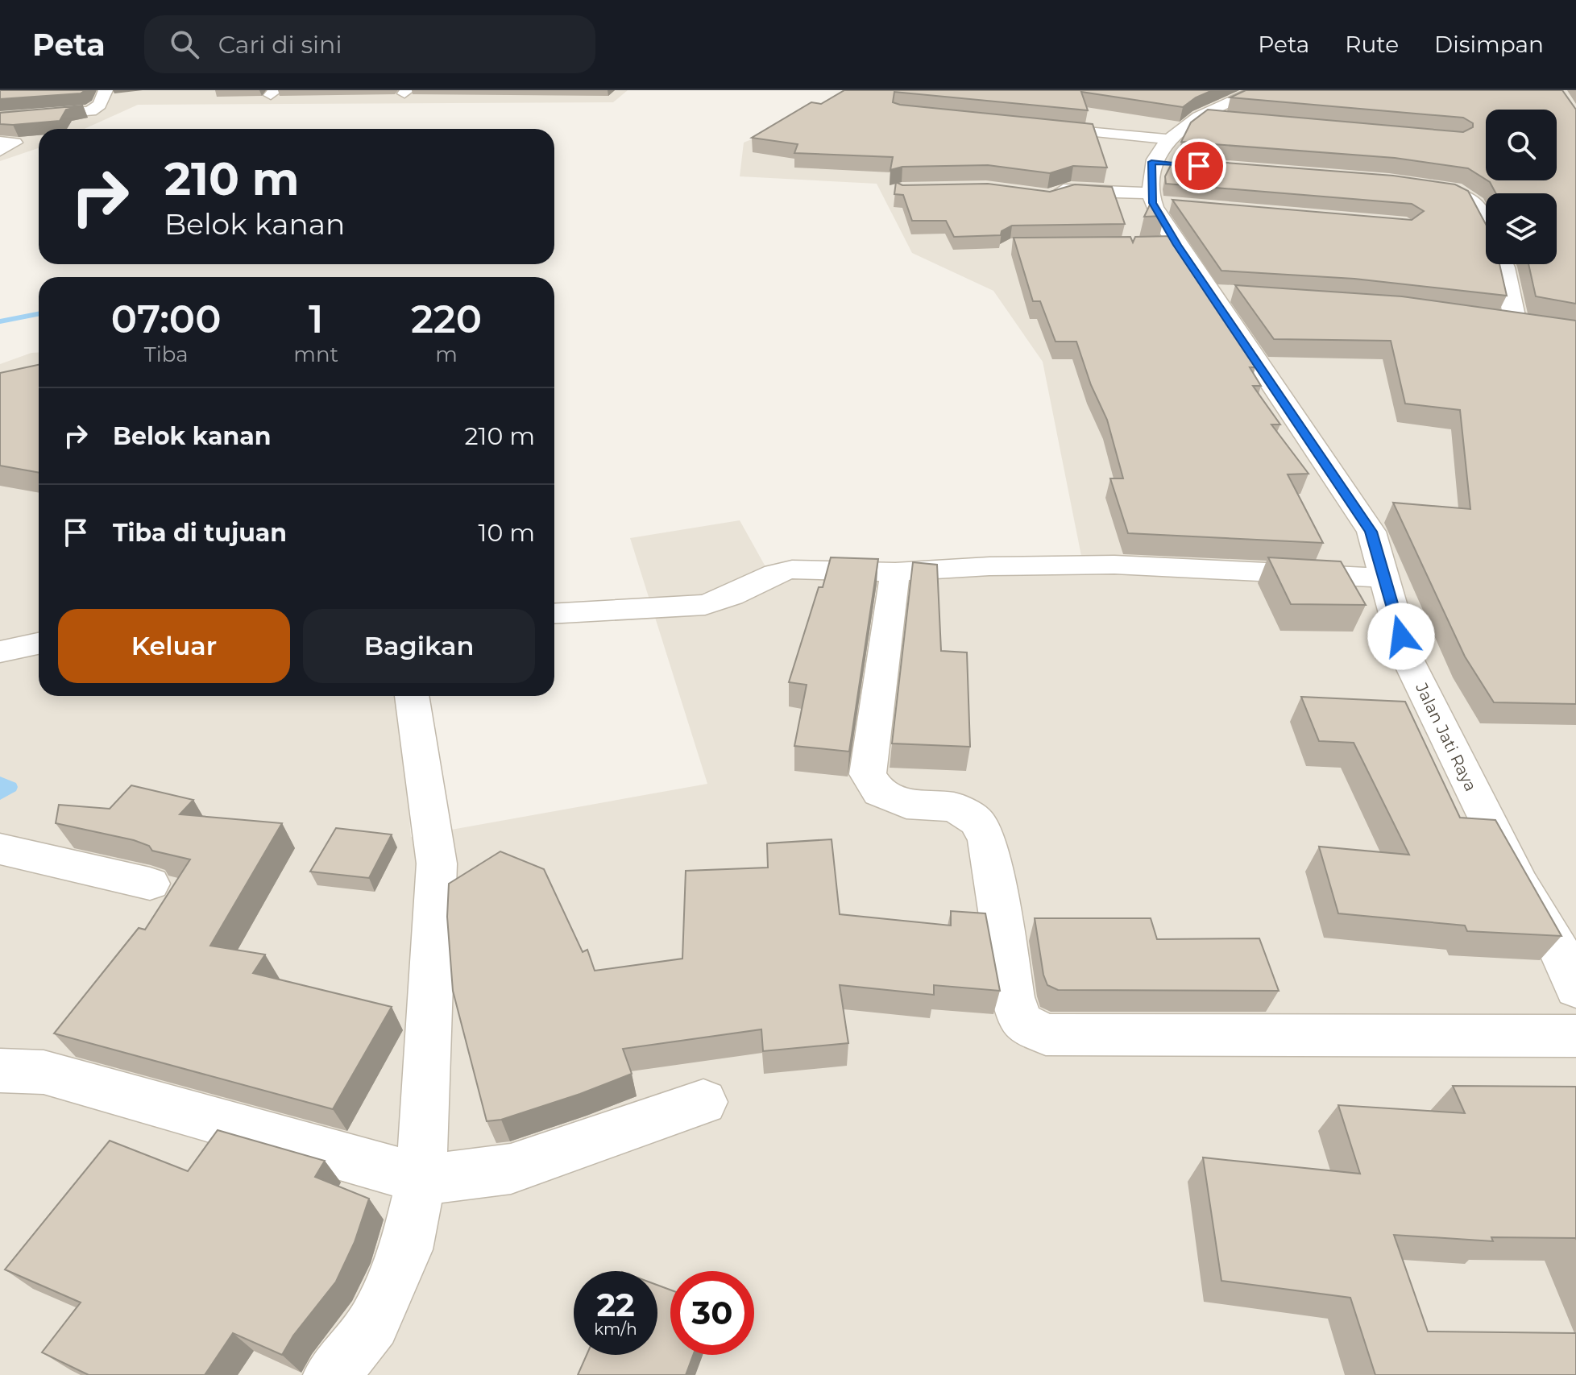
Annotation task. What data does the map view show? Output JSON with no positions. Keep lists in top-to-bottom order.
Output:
{
  "streets": {
    "street": ["Jalan Jati Raya"]
  },
  "page": {
    "header": "Peta",
    "search": "Cari di sini",
    "nav": ["Peta", "Rute", "Disimpan"],
    "turn": ["210 m", "Belok kanan"],
    "eta": [
      "07:00",
      "Tiba",
      "1",
      "mnt",
      "220",
      "m"
    ],
    "list": [
      {
        "name": "Belok kanan",
        "value": "210 m"
      },
      {
        "name": "Tiba di tujuan",
        "value": "10 m"
      }
    ],
    "buttons": ["Keluar", "Bagikan"],
    "speed": "22 km/h",
    "limit": "30"
  }
}
